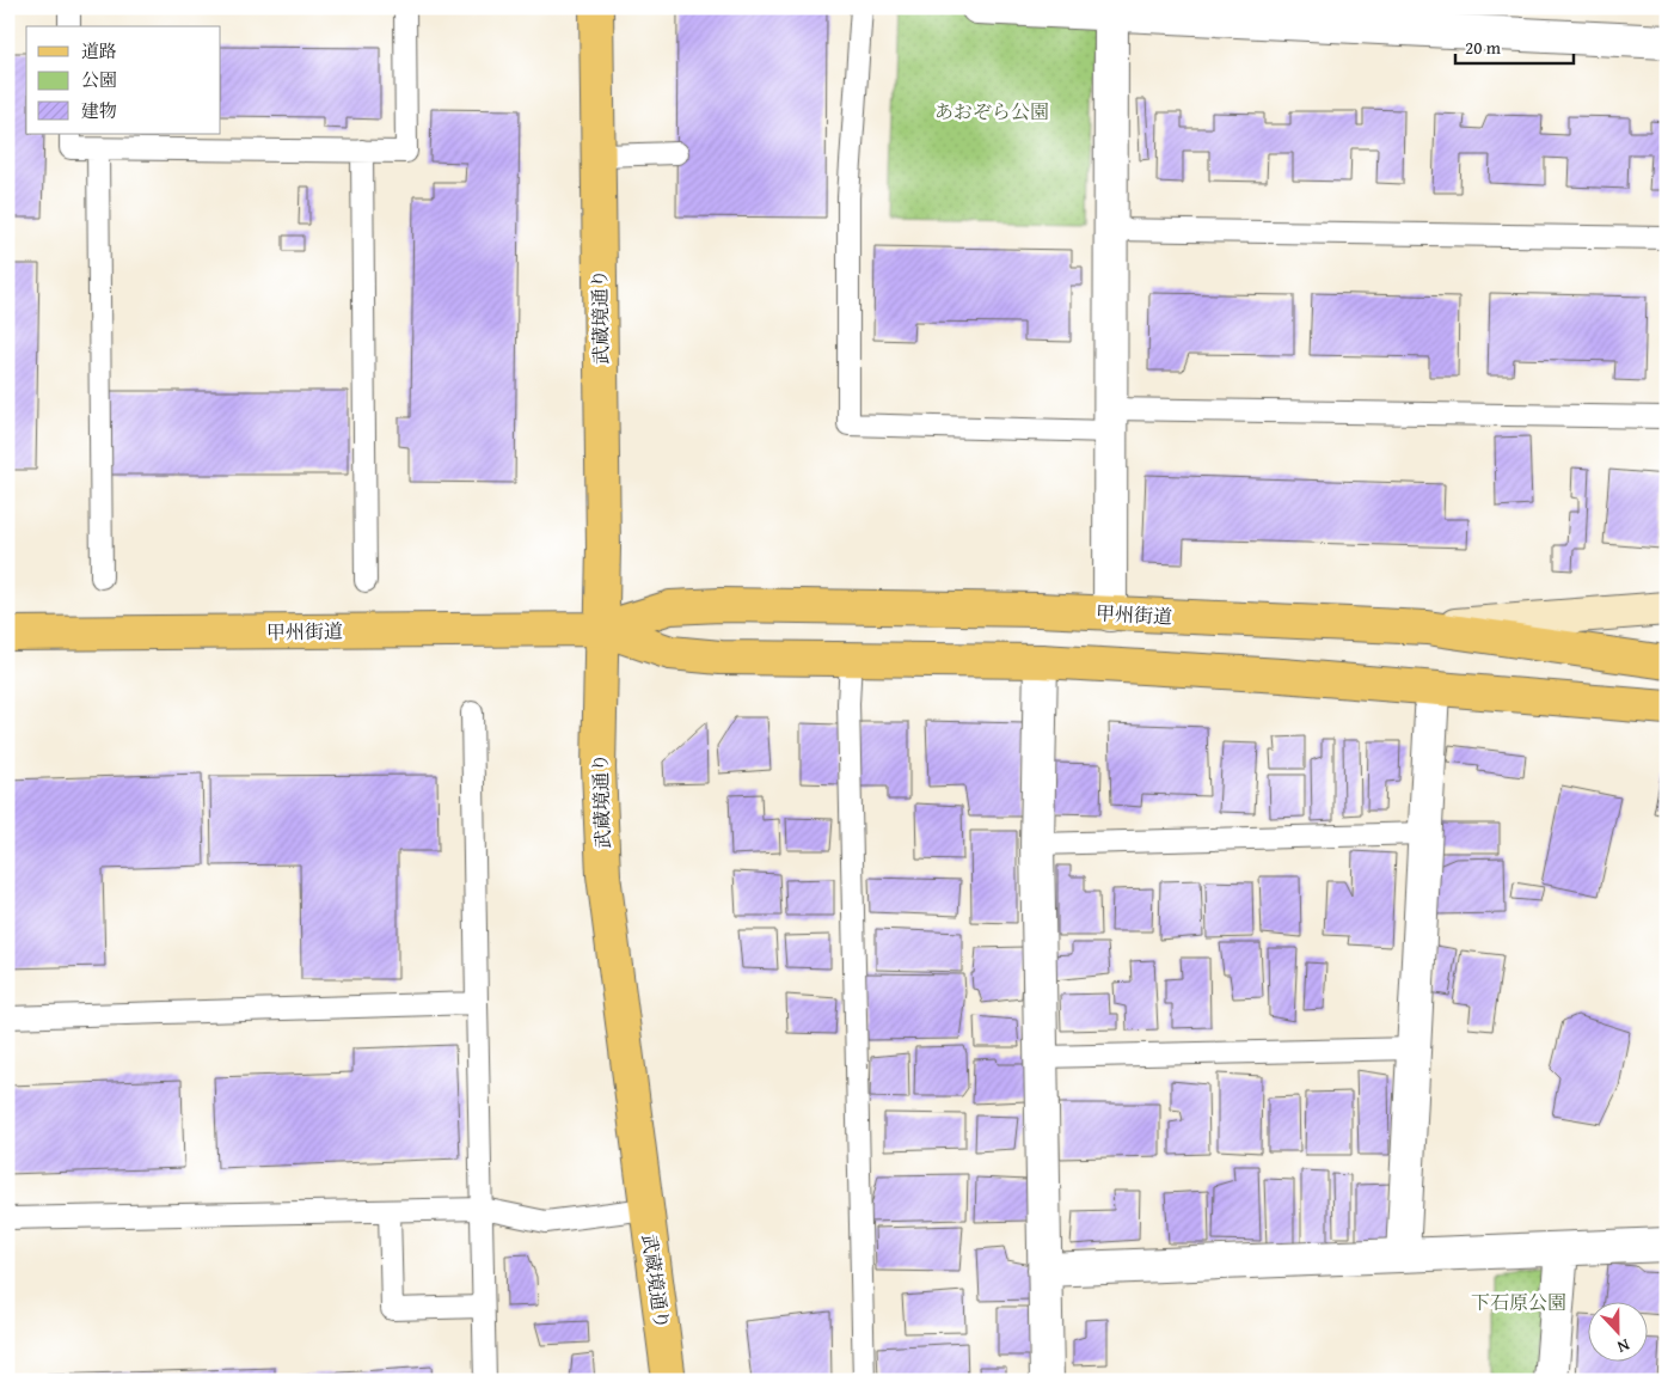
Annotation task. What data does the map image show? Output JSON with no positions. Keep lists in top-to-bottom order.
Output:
{
  "streets": {
    "main road": ["武蔵境通り", "甲州街道"]
  },
  "crossings": [
    ["武蔵境通り", "甲州街道"]
  ],
  "parks": ["あおぞら公園", "下石原公園"],
  "legend": ["道路", "公園", "建物"],
  "scale_bar": "20 m",
  "north": "bottom"
}
